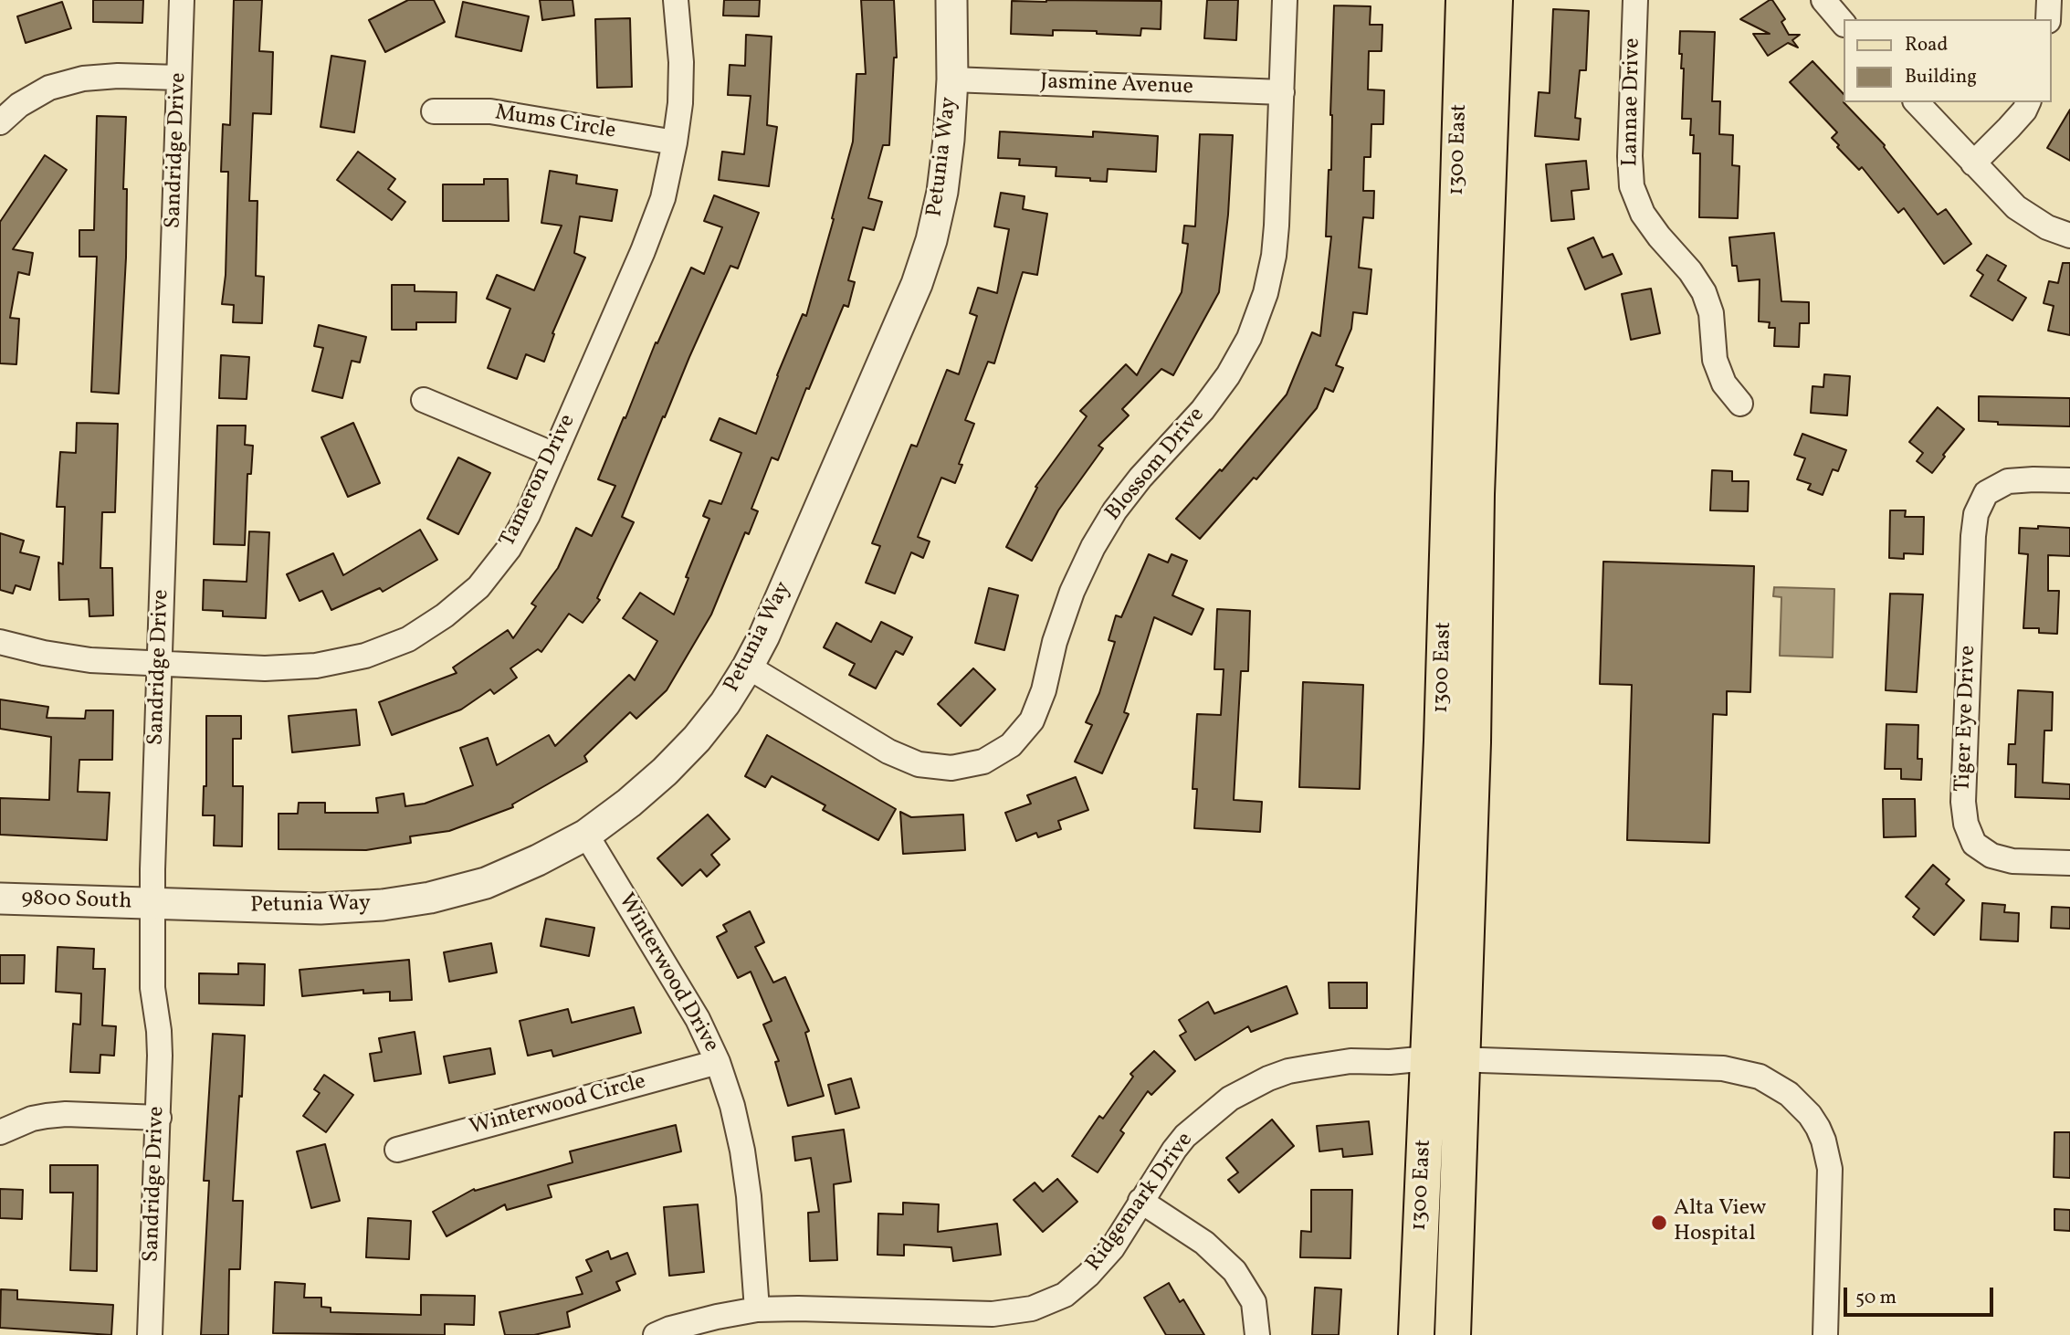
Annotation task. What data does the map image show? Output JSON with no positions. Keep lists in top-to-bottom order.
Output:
{
  "streets": {
    "main road": ["1300 East"],
    "street": [
      "Jasmine Avenue",
      "Lannae Drive",
      "Mums Circle",
      "Sandridge Drive",
      "Petunia Way",
      "Blossom Drive",
      "Tameron Drive",
      "Tiger Eye Drive",
      "9800 South",
      "Winterwood Drive",
      "Winterwood Circle",
      "Ridgemark Drive"
    ]
  },
  "crossings": [
    ["Jasmine Avenue", "Petunia Way"],
    ["Jasmine Avenue", "Blossom Drive"],
    ["Mums Circle", "Tameron Drive"],
    ["1300 East", "Ridgemark Drive"],
    ["Sandridge Drive", "Petunia Way"],
    ["Sandridge Drive", "Tameron Drive"],
    ["Sandridge Drive", "9800 South"],
    ["Petunia Way", "Blossom Drive"],
    ["Petunia Way", "9800 South"],
    ["Petunia Way", "Winterwood Drive"],
    ["Winterwood Drive", "Winterwood Circle"],
    ["Winterwood Drive", "Ridgemark Drive"]
  ],
  "places": ["Alta View Hospital"],
  "legend": ["Road", "Building"],
  "scale_bar": "50 m"
}
